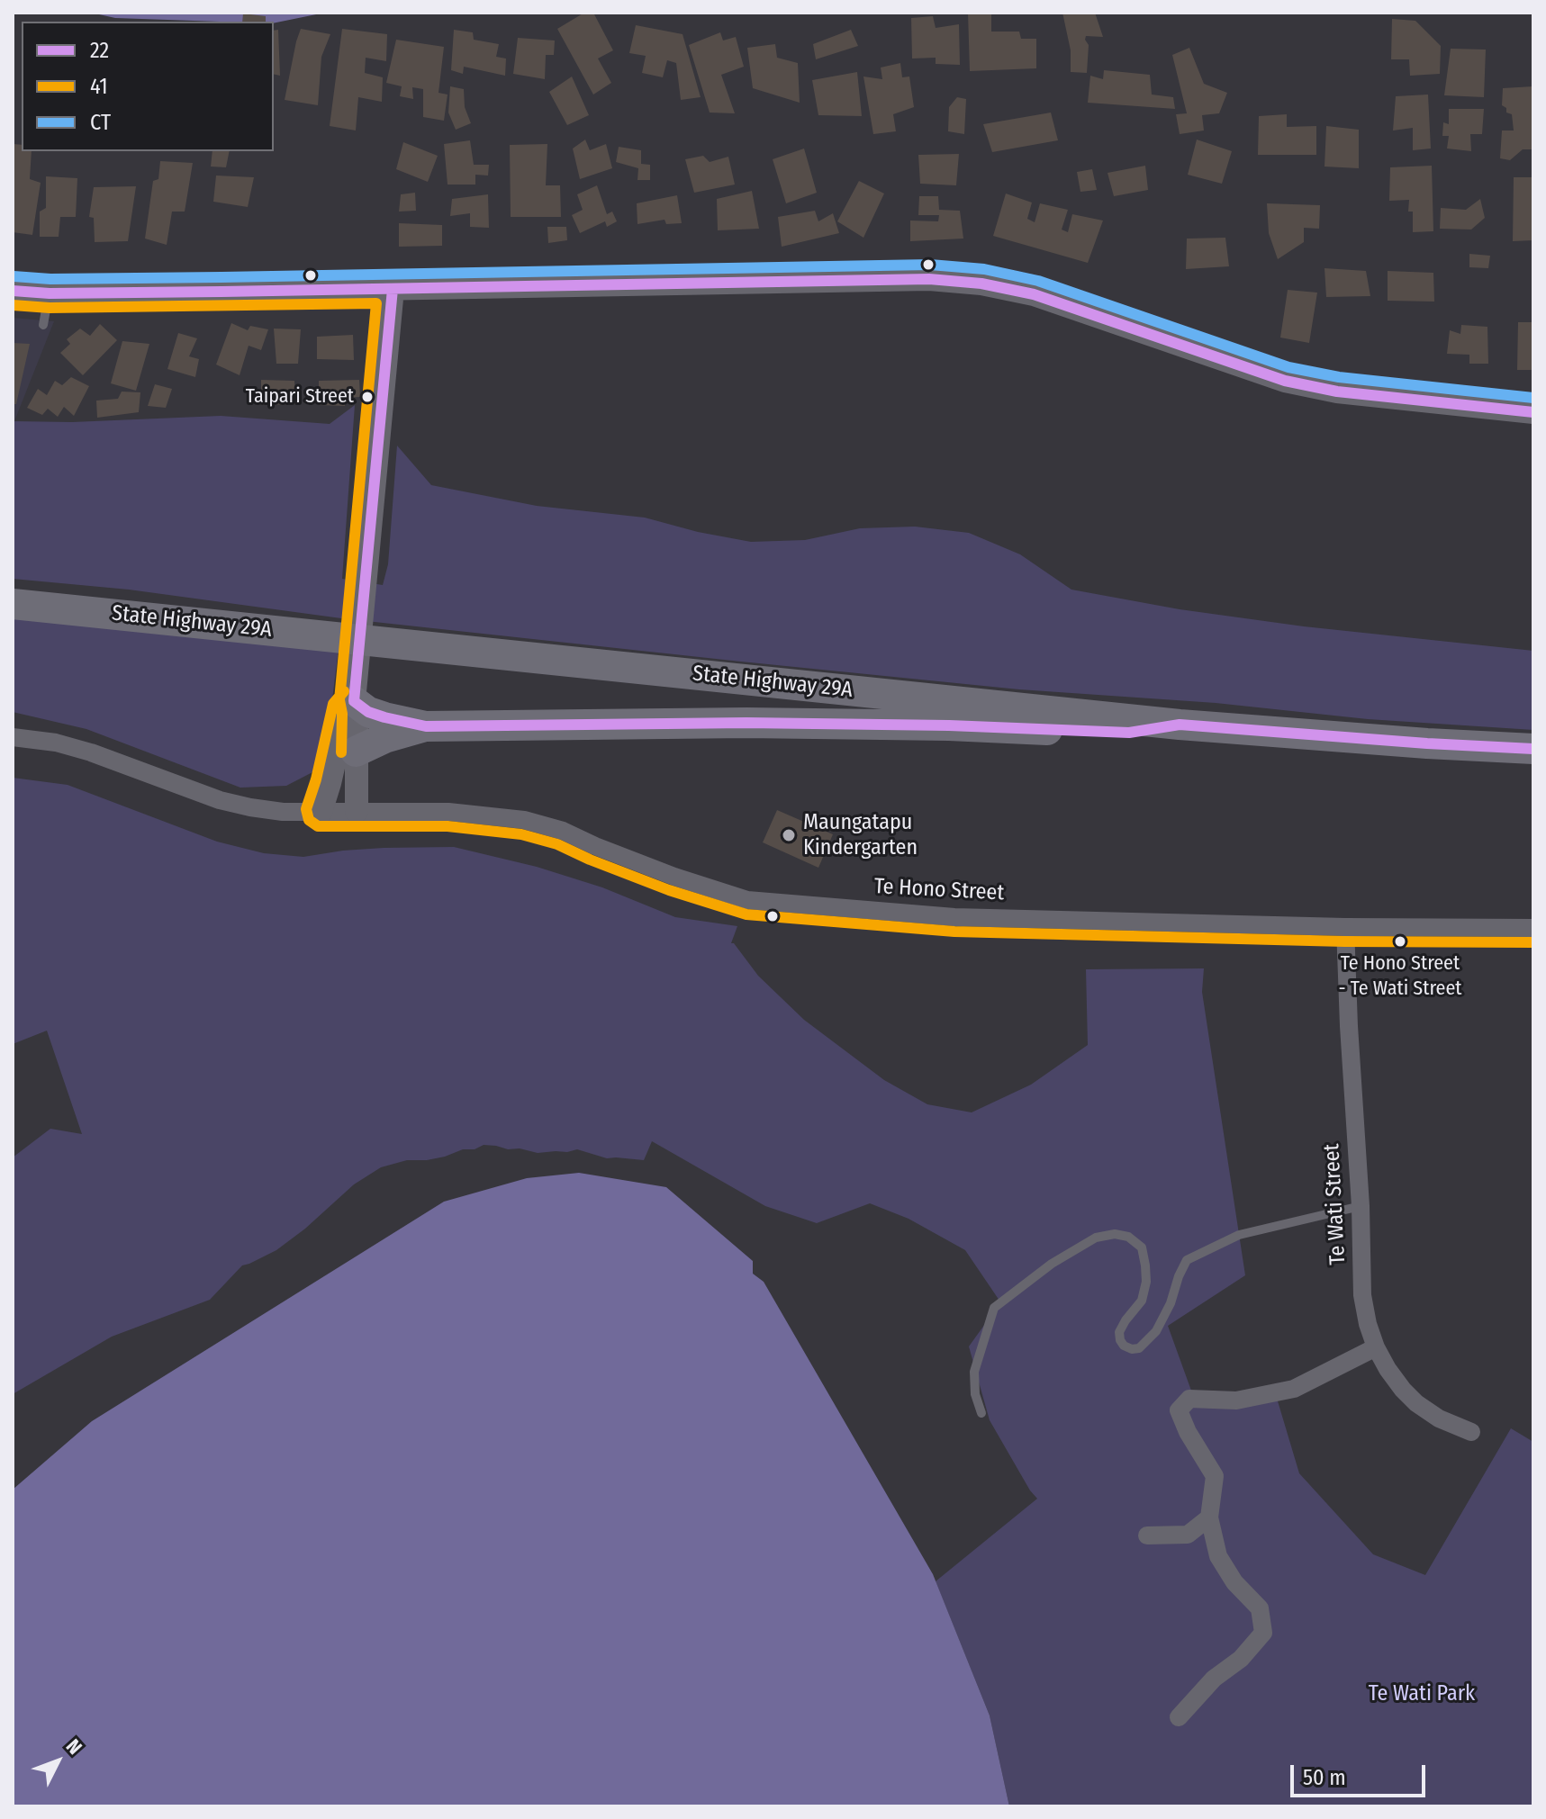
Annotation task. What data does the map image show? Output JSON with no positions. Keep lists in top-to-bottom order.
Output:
{
  "streets": {
    "highway": ["State Highway 29A"],
    "street": ["Te Hono Street", "Te Wati Street"]
  },
  "crossings": [
    ["Te Hono Street", "Te Wati Street"]
  ],
  "parks": ["Te Wati Park"],
  "places": ["Taipari Street", "Maungatapu Kindergarten", "Te Hono Street - Te Wati Street"],
  "lines": ["transit line CT", "transit line 22", "transit line 41"],
  "legend": ["22", "41", "CT"],
  "scale_bar": "50 m",
  "north": "top right"
}
